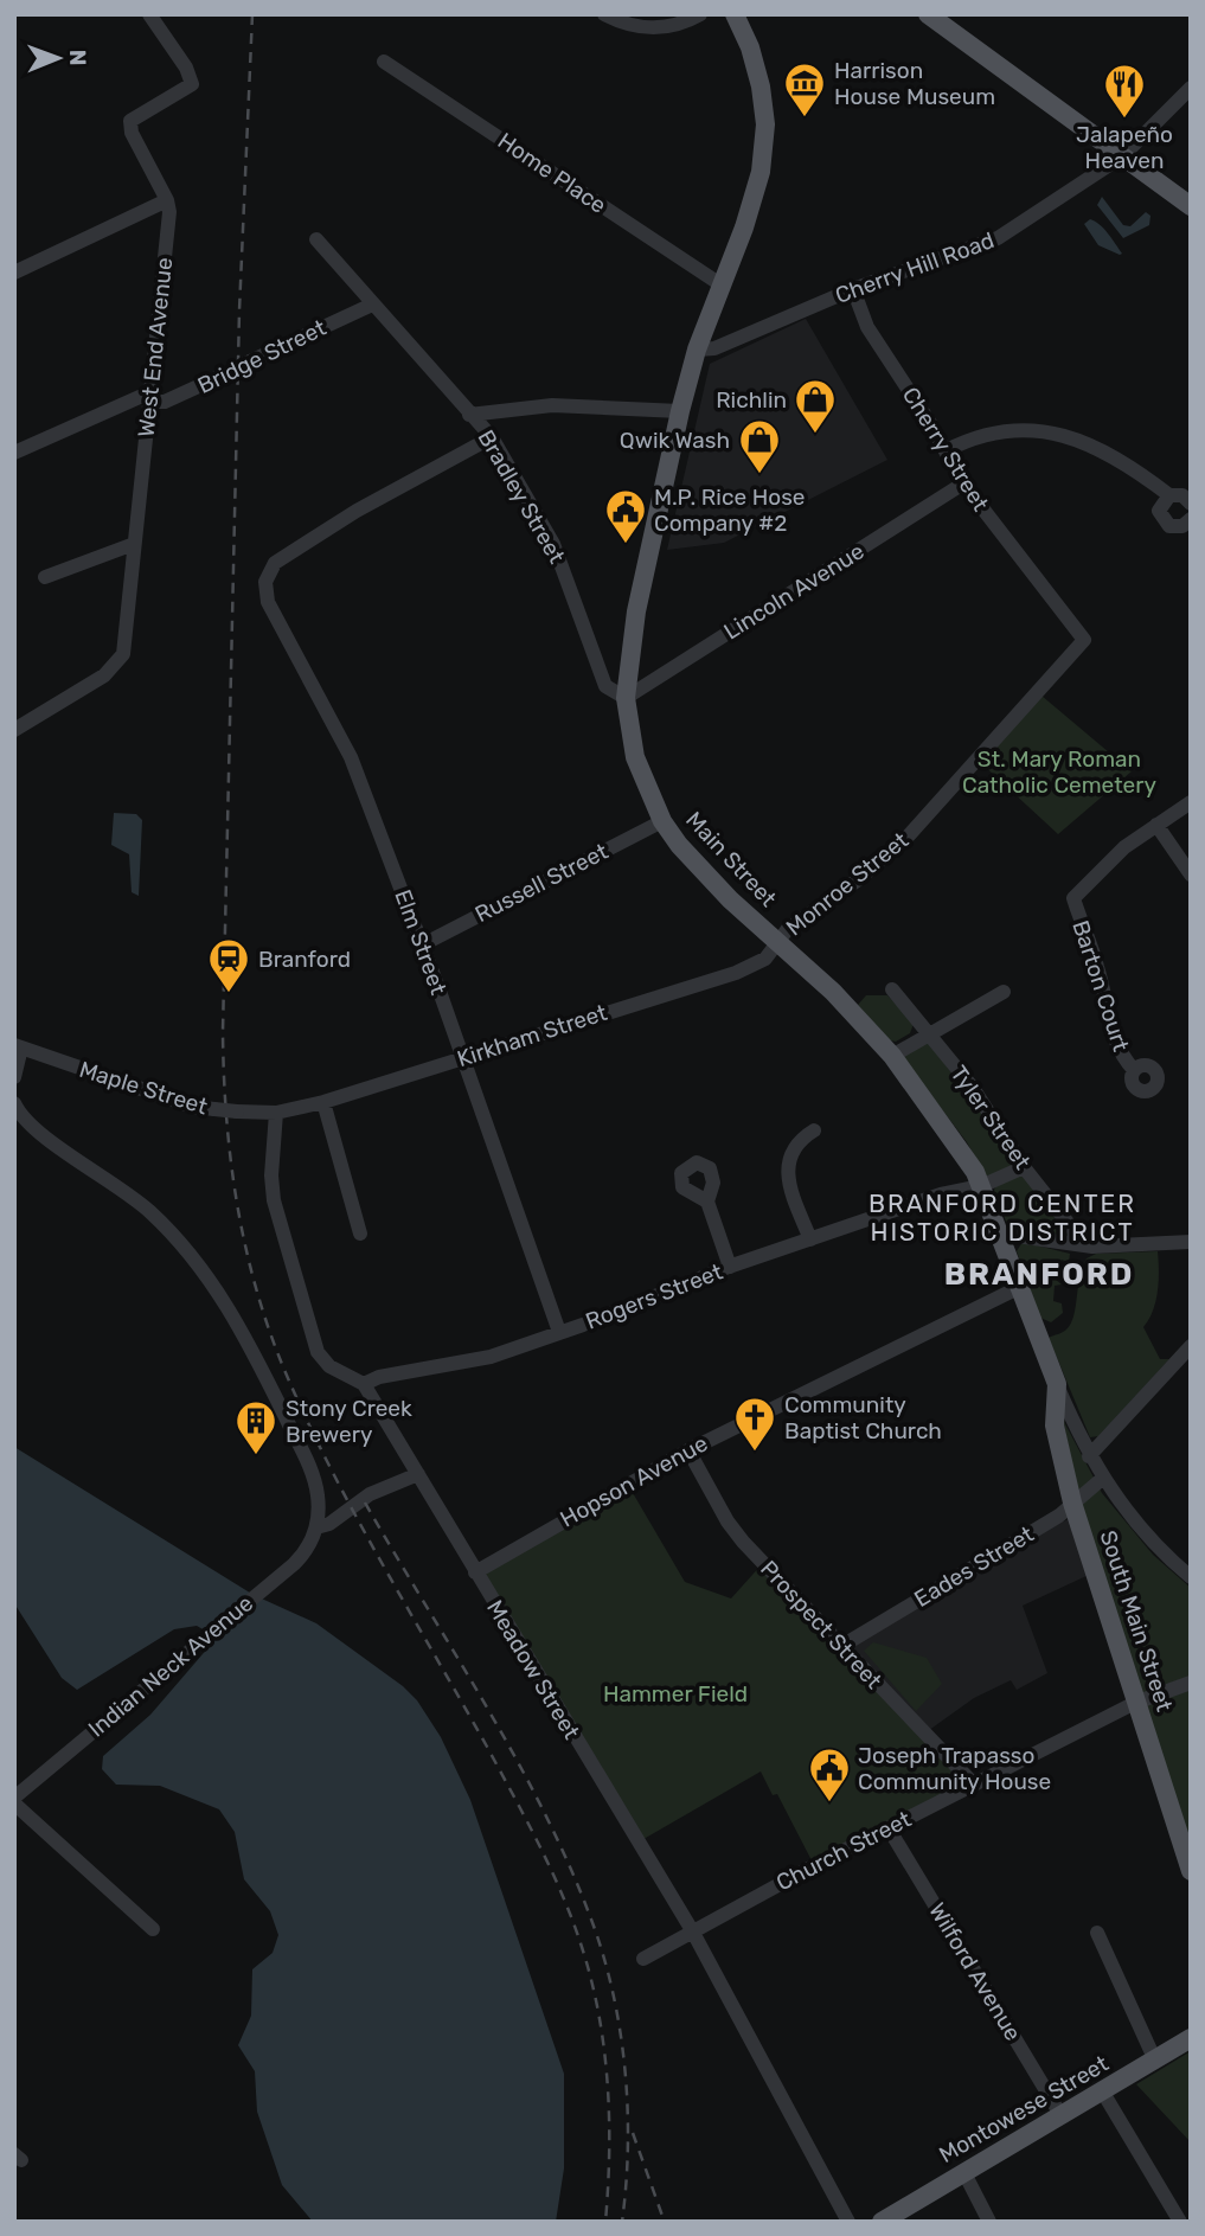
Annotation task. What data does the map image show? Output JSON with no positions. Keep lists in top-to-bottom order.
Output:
{
  "streets": {
    "main road": ["Main Street", "South Main Street", "Montowese Street"],
    "street": [
      "Home Place",
      "Cherry Hill Road",
      "West End Avenue",
      "Bridge Street",
      "Cherry Street",
      "Bradley Street",
      "Lincoln Avenue",
      "Russell Street",
      "Monroe Street",
      "Elm Street",
      "Barton Court",
      "Kirkham Street",
      "Maple Street",
      "Tyler Street",
      "Rogers Street",
      "Hopson Avenue",
      "Eades Street",
      "Prospect Street",
      "Indian Neck Avenue",
      "Meadow Street",
      "Church Street",
      "Wilford Avenue"
    ]
  },
  "crossings": [
    ["Home Place", "Main Street"],
    ["Cherry Hill Road", "Cherry Street"],
    ["Cherry Hill Road", "Main Street"],
    ["West End Avenue", "Bridge Street"],
    ["Bridge Street", "Bradley Street"],
    ["Cherry Street", "Lincoln Avenue"],
    ["Cherry Street", "Monroe Street"],
    ["Bradley Street", "Lincoln Avenue"],
    ["Bradley Street", "Main Street"],
    ["Bradley Street", "Elm Street"],
    ["Lincoln Avenue", "Main Street"],
    ["Main Street", "Russell Street"],
    ["Main Street", "Monroe Street"],
    ["Main Street", "Kirkham Street"],
    ["Main Street", "Rogers Street"],
    ["Main Street", "Hopson Avenue"],
    ["Main Street", "Eades Street"],
    ["Main Street", "South Main Street"],
    ["Russell Street", "Elm Street"],
    ["Monroe Street", "Kirkham Street"],
    ["Elm Street", "Kirkham Street"],
    ["Elm Street", "Rogers Street"],
    ["Kirkham Street", "Maple Street"],
    ["Kirkham Street", "Meadow Street"],
    ["Maple Street", "Meadow Street"],
    ["Tyler Street", "Rogers Street"],
    ["Rogers Street", "Meadow Street"],
    ["Hopson Avenue", "Prospect Street"],
    ["Hopson Avenue", "Meadow Street"],
    ["Eades Street", "South Main Street"],
    ["Eades Street", "Prospect Street"],
    ["South Main Street", "Church Street"],
    ["Prospect Street", "Church Street"],
    ["Indian Neck Avenue", "Meadow Street"],
    ["Meadow Street", "Church Street"],
    ["Church Street", "Wilford Avenue"],
    ["Wilford Avenue", "Montowese Street"]
  ],
  "districts": ["BRANFORD CENTER HISTORIC DISTRICT", "BRANFORD"],
  "parks": ["St. Mary Roman Catholic Cemetery", "Hammer Field"],
  "places": {
    "museum": ["Harrison House Museum"],
    "restaurant": ["Jalapeño Heaven"],
    "shop": ["Richlin", "Qwik Wash"],
    "public building": ["M.P. Rice Hose Company #2", "Joseph Trapasso Community House"],
    "station": ["Branford"],
    "church": ["Community Baptist Church"],
    "building": ["Stony Creek Brewery"]
  },
  "north": "right"
}
